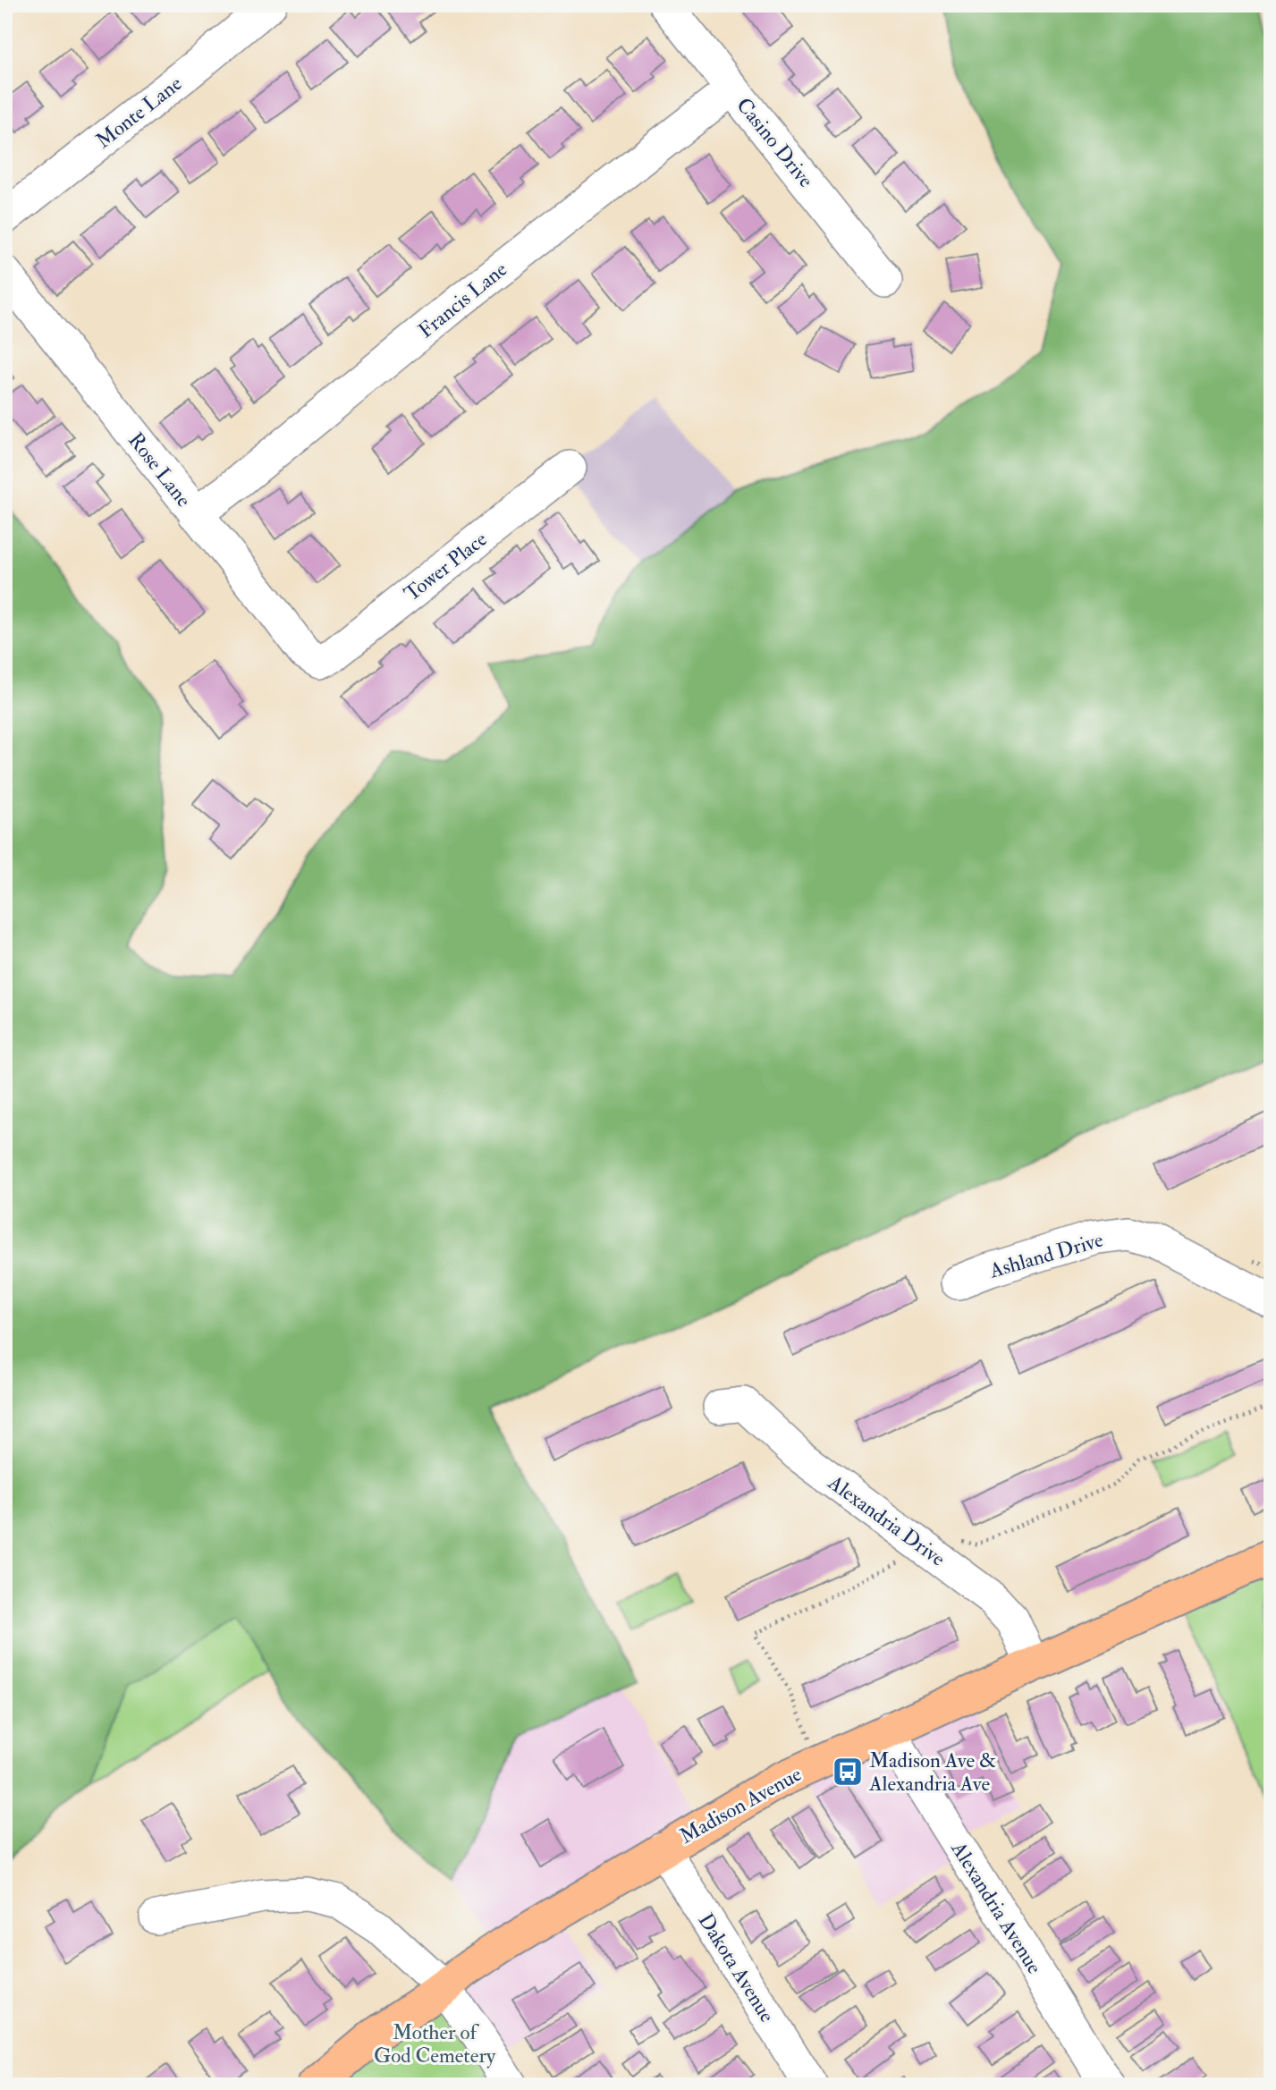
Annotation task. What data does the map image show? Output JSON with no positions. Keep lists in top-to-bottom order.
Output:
{
  "streets": {
    "main road": ["Madison Avenue"],
    "street": [
      "Monte Lane",
      "Casino Drive",
      "Francis Lane",
      "Rose Lane",
      "Tower Place",
      "Ashland Drive",
      "Alexandria Drive",
      "Alexandria Avenue",
      "Dakota Avenue"
    ]
  },
  "crossings": [
    ["Casino Drive", "Francis Lane"],
    ["Francis Lane", "Rose Lane"],
    ["Rose Lane", "Tower Place"],
    ["Alexandria Drive", "Madison Avenue"],
    ["Madison Avenue", "Alexandria Avenue"],
    ["Madison Avenue", "Dakota Avenue"]
  ],
  "parks": ["Mother of God Cemetery"],
  "places": {
    "bus stop": ["Madison Ave & Alexandria Ave"]
  }
}
